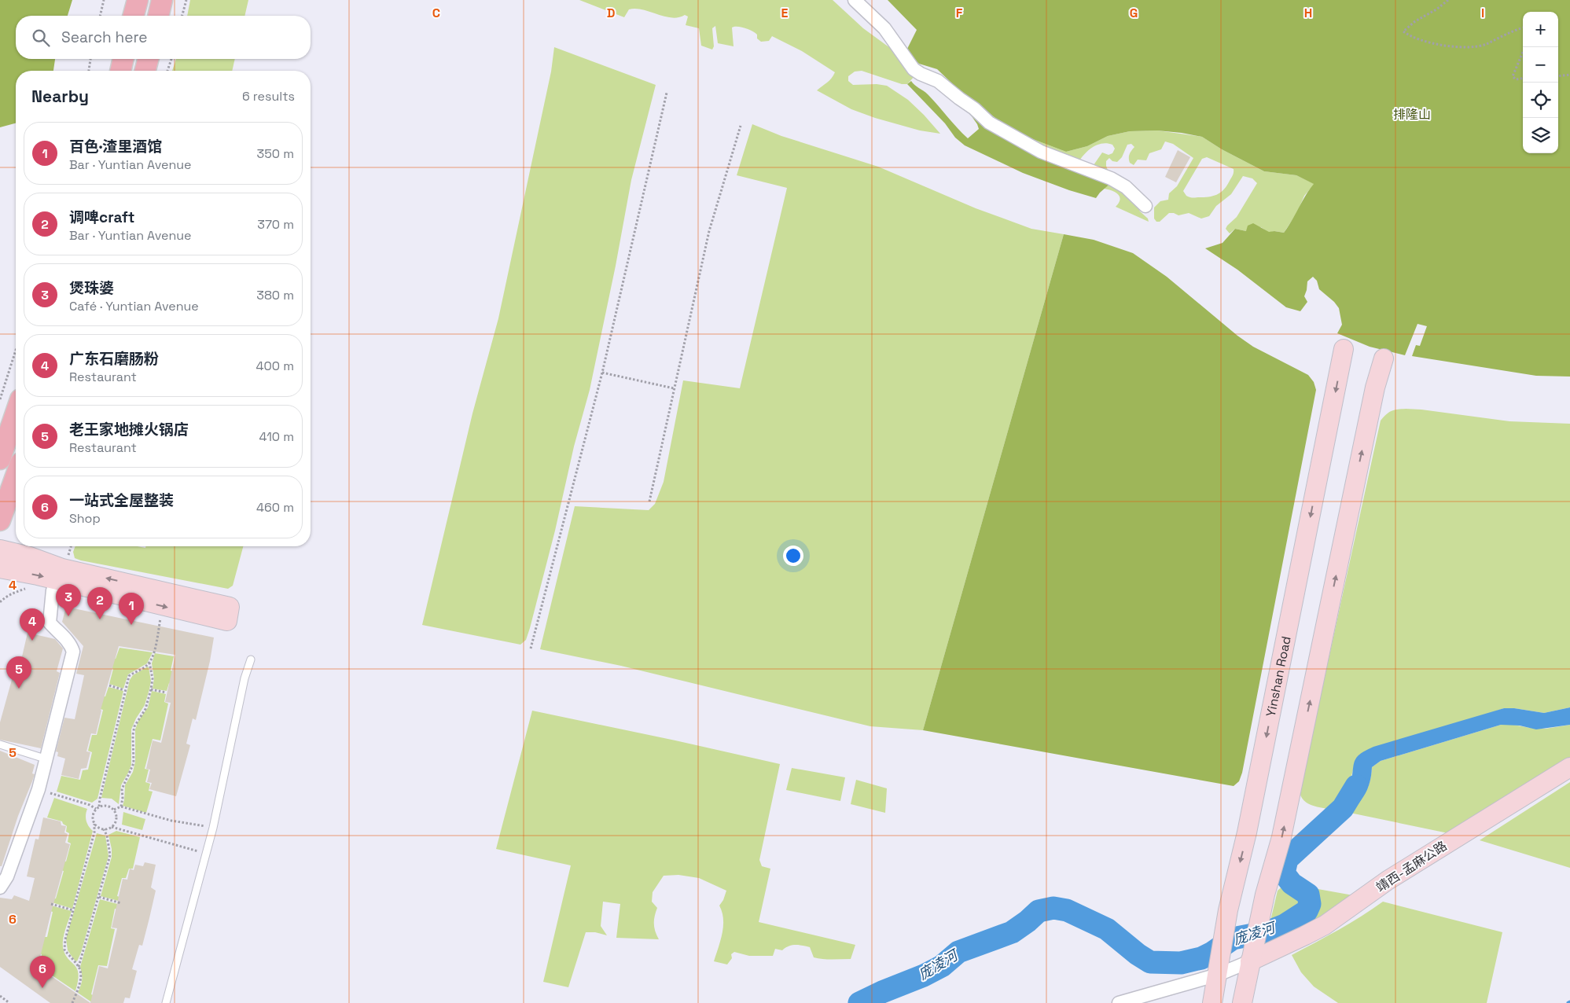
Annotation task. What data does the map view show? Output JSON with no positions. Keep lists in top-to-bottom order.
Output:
{
  "streets": {
    "main road": ["Yinshan Road", "靖西-孟麻公路"]
  },
  "water": ["庞凌河"],
  "parks": ["排隆山"],
  "page": {
    "map_buttons": ["+", "−"],
    "search": "Search here",
    "heading": ["Nearby", "6 results"],
    "list": [
      {
        "mark": "1",
        "name": "百色·渣里酒馆",
        "note": "Bar · Yuntian Avenue",
        "value": "350 m"
      },
      {
        "mark": "2",
        "name": "调啤craft",
        "note": "Bar · Yuntian Avenue",
        "value": "370 m"
      },
      {
        "mark": "3",
        "name": "煲珠婆",
        "note": "Café · Yuntian Avenue",
        "value": "380 m"
      },
      {
        "mark": "4",
        "name": "广东石磨肠粉",
        "note": "Restaurant",
        "value": "400 m"
      },
      {
        "mark": "5",
        "name": "老王家地摊火锅店",
        "note": "Restaurant",
        "value": "410 m"
      },
      {
        "mark": "6",
        "name": "一站式全屋整装",
        "note": "Shop",
        "value": "460 m"
      }
    ],
    "pins": [
      "3",
      "2",
      "1",
      "4",
      "5",
      "6"
    ]
  },
  "grid": {
    "columns": [
      "C",
      "D",
      "E",
      "F",
      "G",
      "H",
      "I"
    ],
    "rows": ["4", "5", "6"]
  }
}
